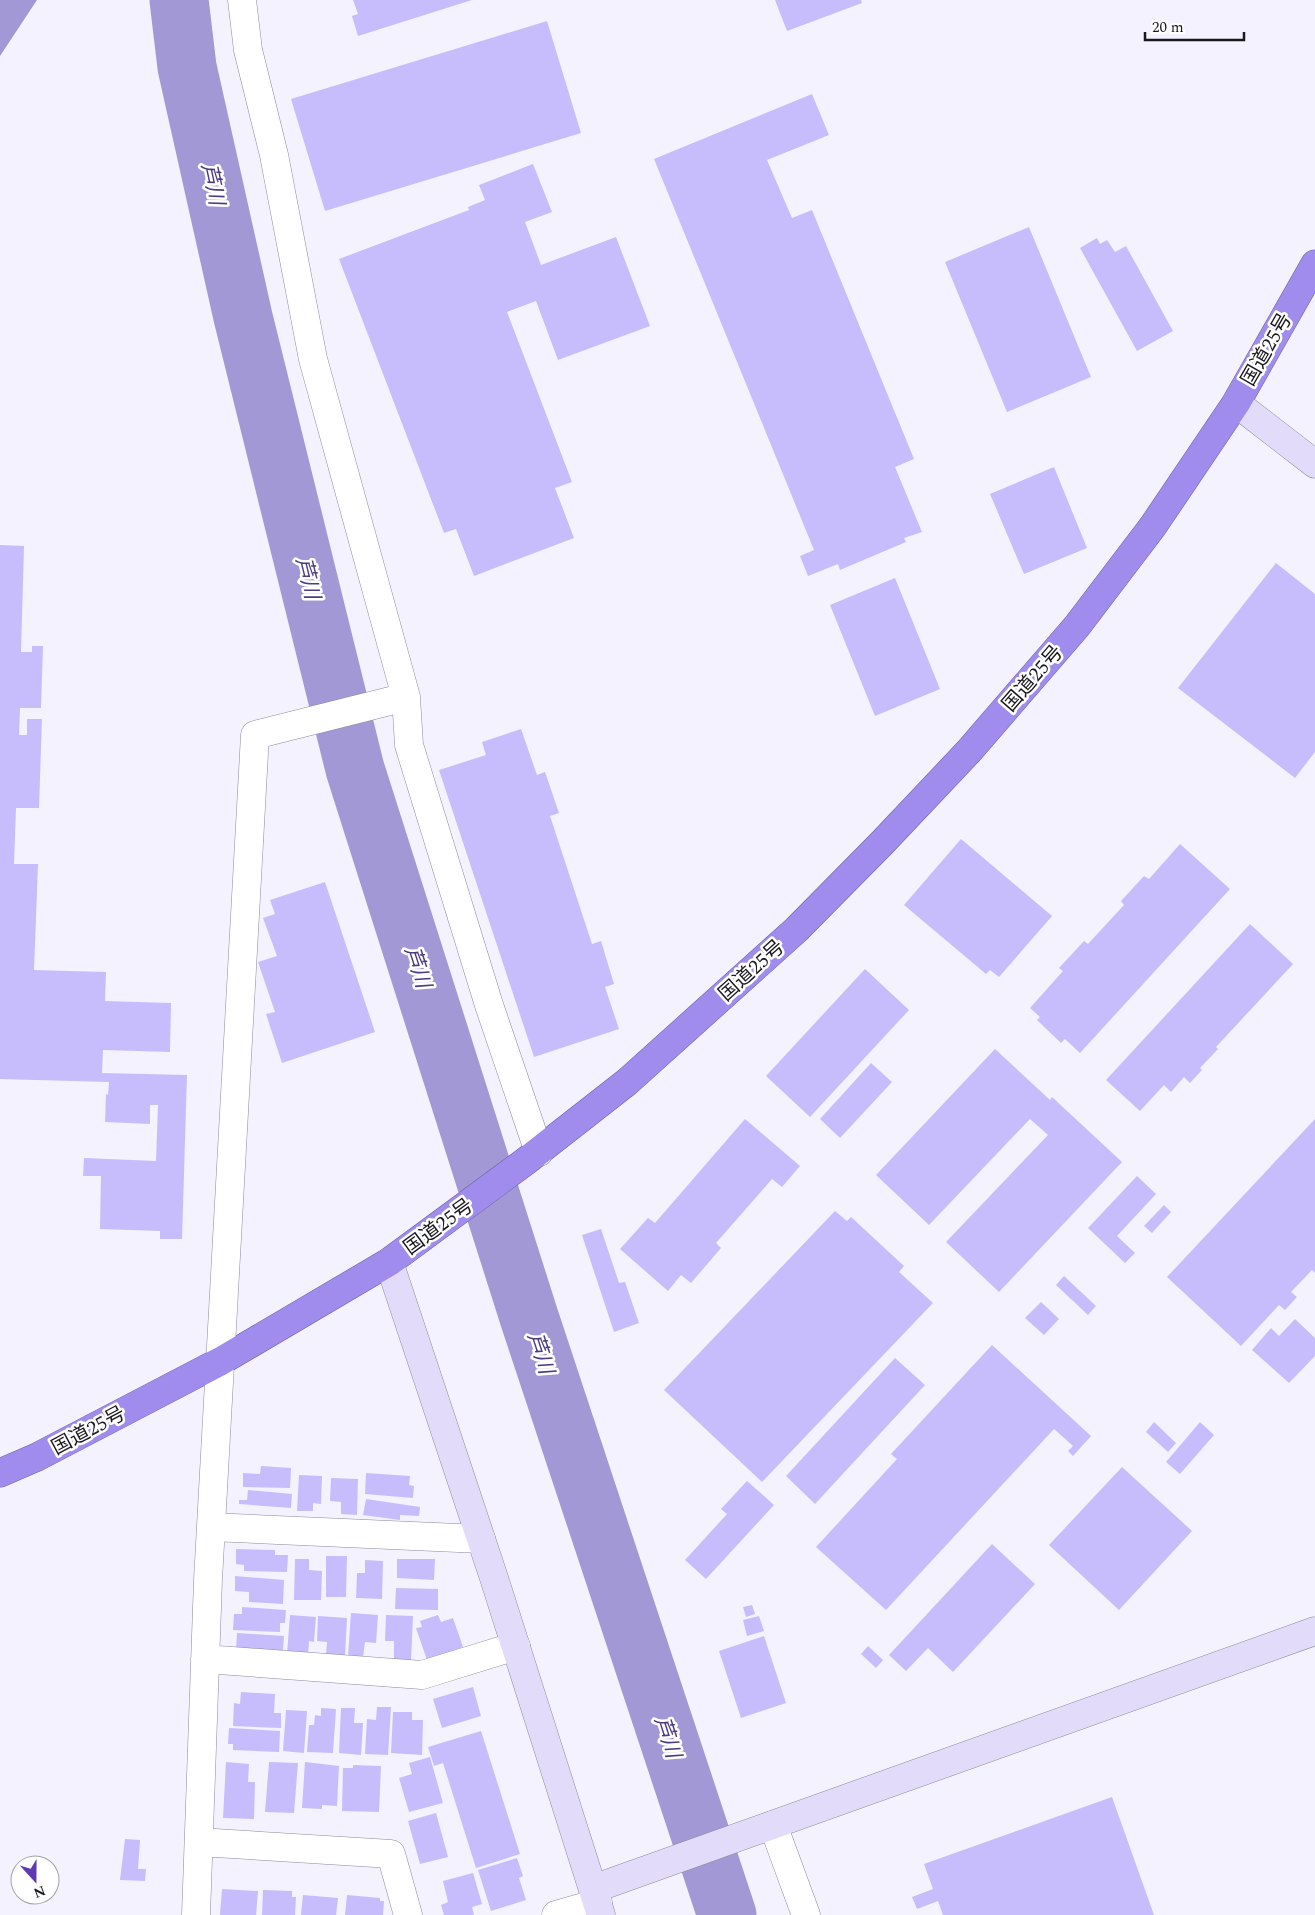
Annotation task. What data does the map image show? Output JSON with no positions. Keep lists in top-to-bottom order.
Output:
{
  "streets": {
    "highway": ["国道25号"]
  },
  "water": ["芦川"],
  "scale_bar": "20 m",
  "north": "bottom"
}
